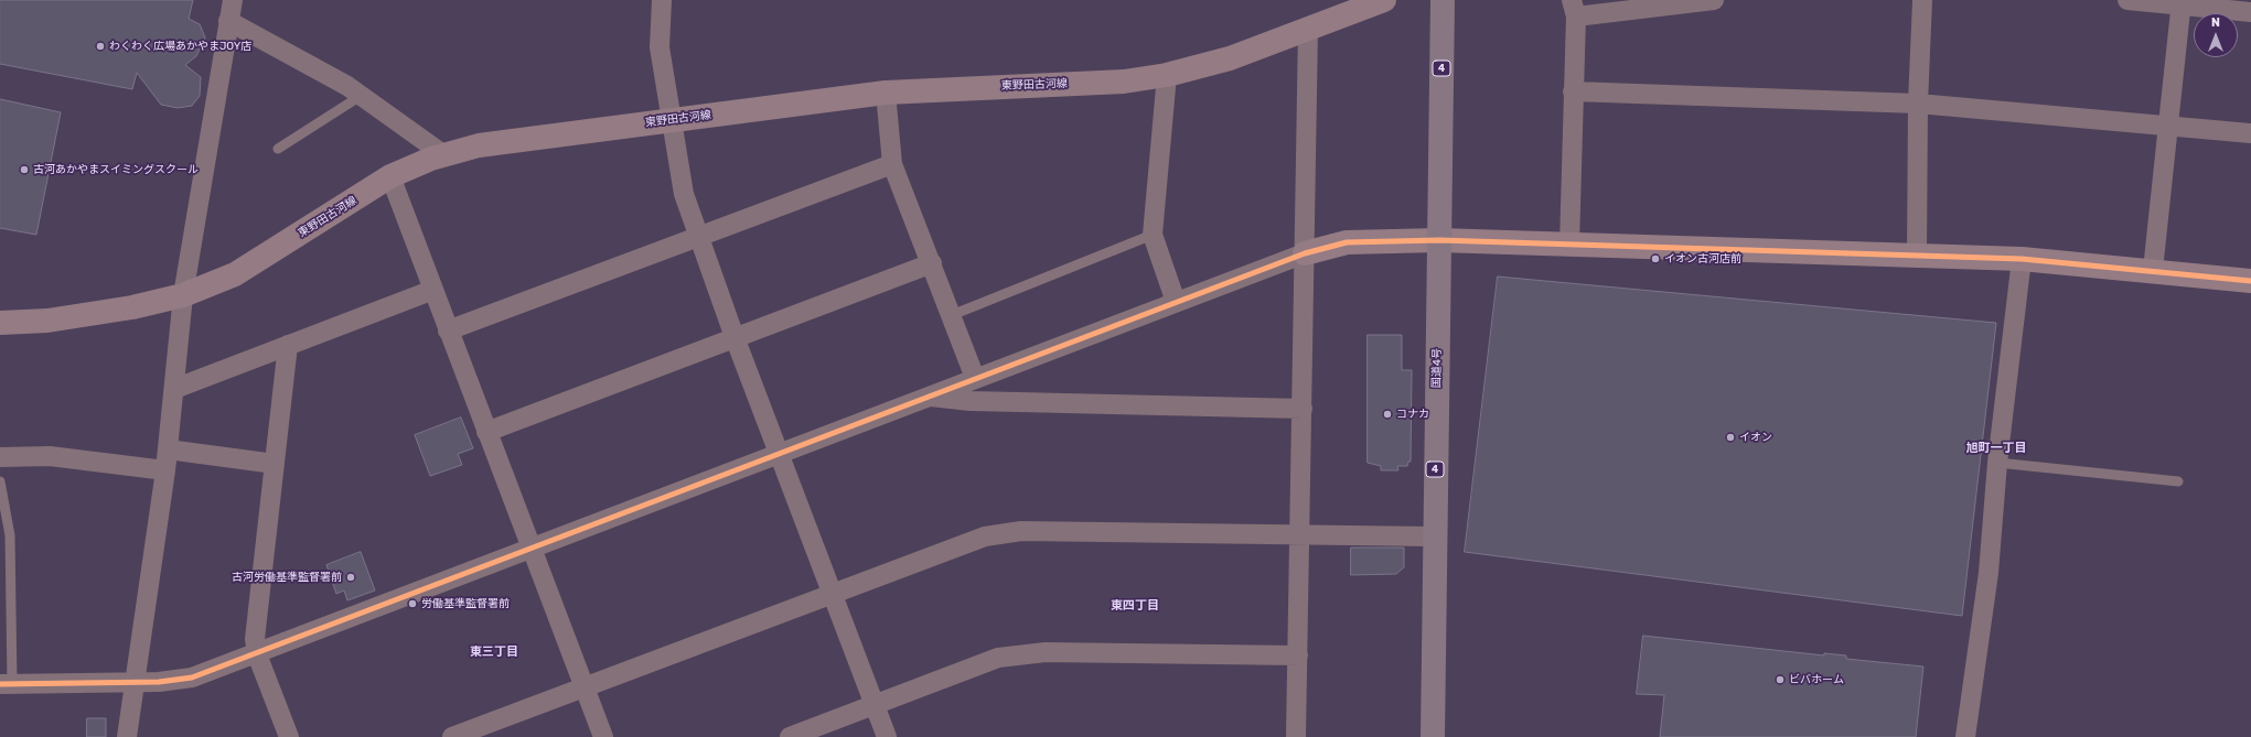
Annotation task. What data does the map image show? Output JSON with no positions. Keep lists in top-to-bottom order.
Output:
{
  "streets": {
    "highway": ["4", "国道4号"],
    "main road": ["東野田古河線"]
  },
  "districts": ["旭町一丁目", "東四丁目", "東三丁目"],
  "places": [
    "わくわく広場あかやまJOY店",
    "古河あかやまスイミングスクール",
    "イオン古河店前",
    "コナカ",
    "イオン",
    "古河労働基準監督署前",
    "労働基準監督署前",
    "ビバホーム"
  ],
  "north": "top"
}
